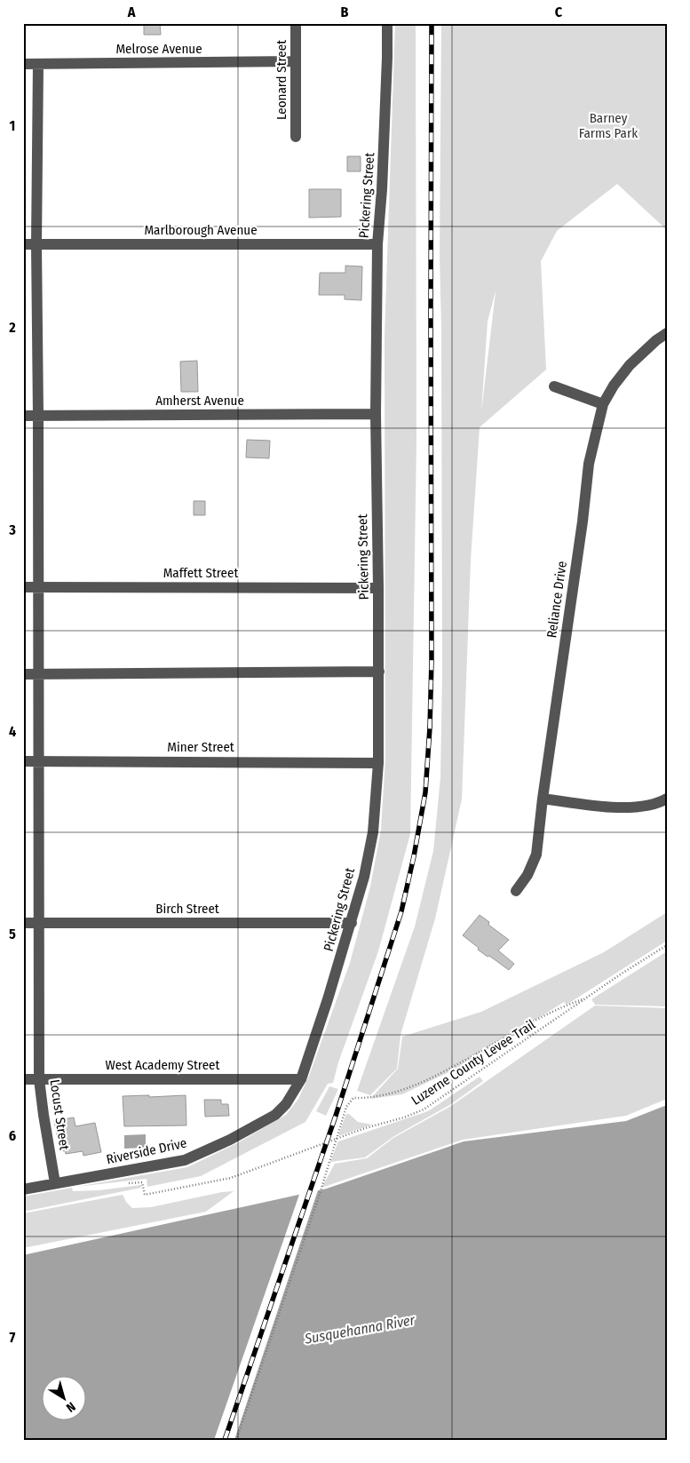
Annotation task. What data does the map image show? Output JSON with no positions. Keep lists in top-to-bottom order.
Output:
{
  "streets": {
    "street": [
      "Melrose Avenue",
      "Leonard Street",
      "Pickering Street",
      "Marlborough Avenue",
      "Amherst Avenue",
      "Maffett Street",
      "Reliance Drive",
      "Miner Street",
      "Birch Street",
      "West Academy Street",
      "Locust Street",
      "Riverside Drive"
    ],
    "path": ["Luzerne County Levee Trail"]
  },
  "crossings": [
    ["Melrose Avenue", "Leonard Street"],
    ["Melrose Avenue", "Locust Street"],
    ["Pickering Street", "Marlborough Avenue"],
    ["Pickering Street", "Amherst Avenue"],
    ["Pickering Street", "Maffett Street"],
    ["Pickering Street", "Miner Street"],
    ["Pickering Street", "Birch Street"],
    ["Pickering Street", "West Academy Street"],
    ["Pickering Street", "Riverside Drive"],
    ["Marlborough Avenue", "Locust Street"],
    ["Amherst Avenue", "Locust Street"],
    ["Maffett Street", "Locust Street"],
    ["Miner Street", "Locust Street"],
    ["Birch Street", "Locust Street"],
    ["West Academy Street", "Locust Street"],
    ["West Academy Street", "Riverside Drive"],
    ["Locust Street", "Riverside Drive"]
  ],
  "water": ["Susquehanna River"],
  "parks": ["Barney Farms Park"],
  "north": "bottom right",
  "grid": {
    "columns": ["A", "B", "C"],
    "rows": [
      "1",
      "2",
      "3",
      "4",
      "5",
      "6",
      "7"
    ]
  }
}
